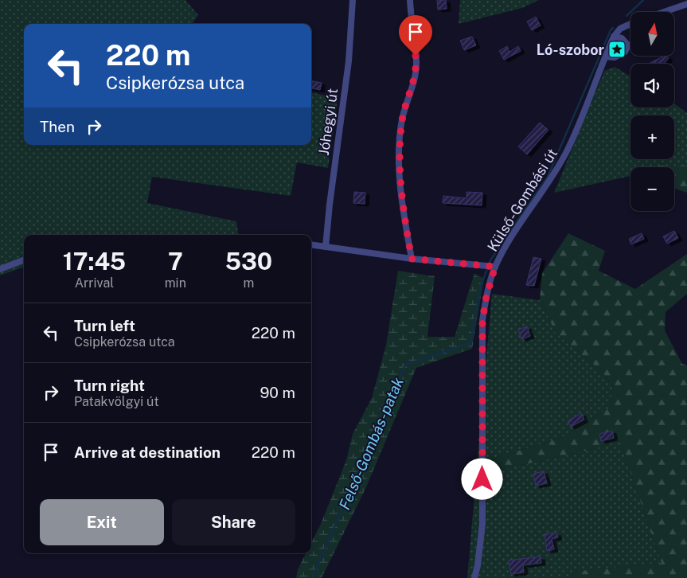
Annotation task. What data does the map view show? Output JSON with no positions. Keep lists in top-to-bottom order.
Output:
{
  "streets": {
    "street": ["Jóhegyi út", "Külső-Gombási út"]
  },
  "water": ["Felső-Gombás-patak"],
  "places": {
    "place": ["Ló-szobor"]
  },
  "north": "top",
  "page": {
    "map_buttons": ["+", "−"],
    "turn": ["220 m", "Csipkerózsa utca"],
    "then": "Then",
    "eta": [
      "17:45",
      "Arrival",
      "7",
      "min",
      "530",
      "m"
    ],
    "list": [
      {
        "name": "Turn left",
        "note": "Csipkerózsa utca",
        "value": "220 m"
      },
      {
        "name": "Turn right",
        "note": "Patakvölgyi út",
        "value": "90 m"
      },
      {
        "name": "Arrive at destination",
        "value": "220 m"
      }
    ],
    "buttons": ["Exit", "Share"]
  }
}
